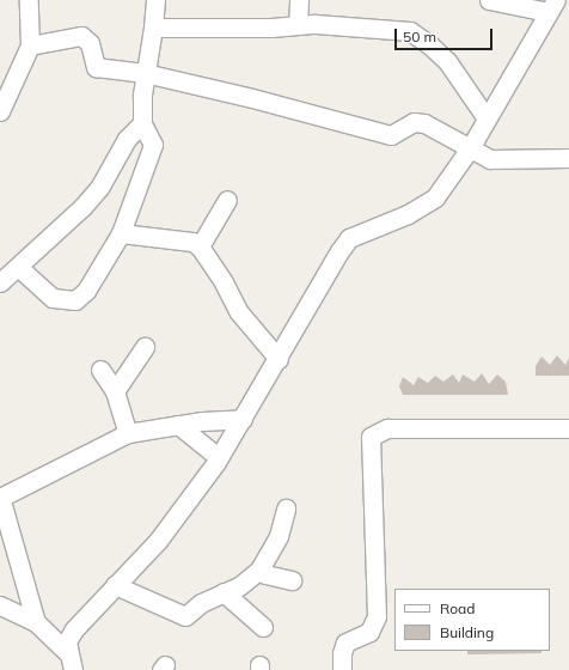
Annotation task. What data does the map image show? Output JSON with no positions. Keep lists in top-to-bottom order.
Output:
{
  "legend": ["Road", "Building"],
  "scale_bar": "50 m"
}
